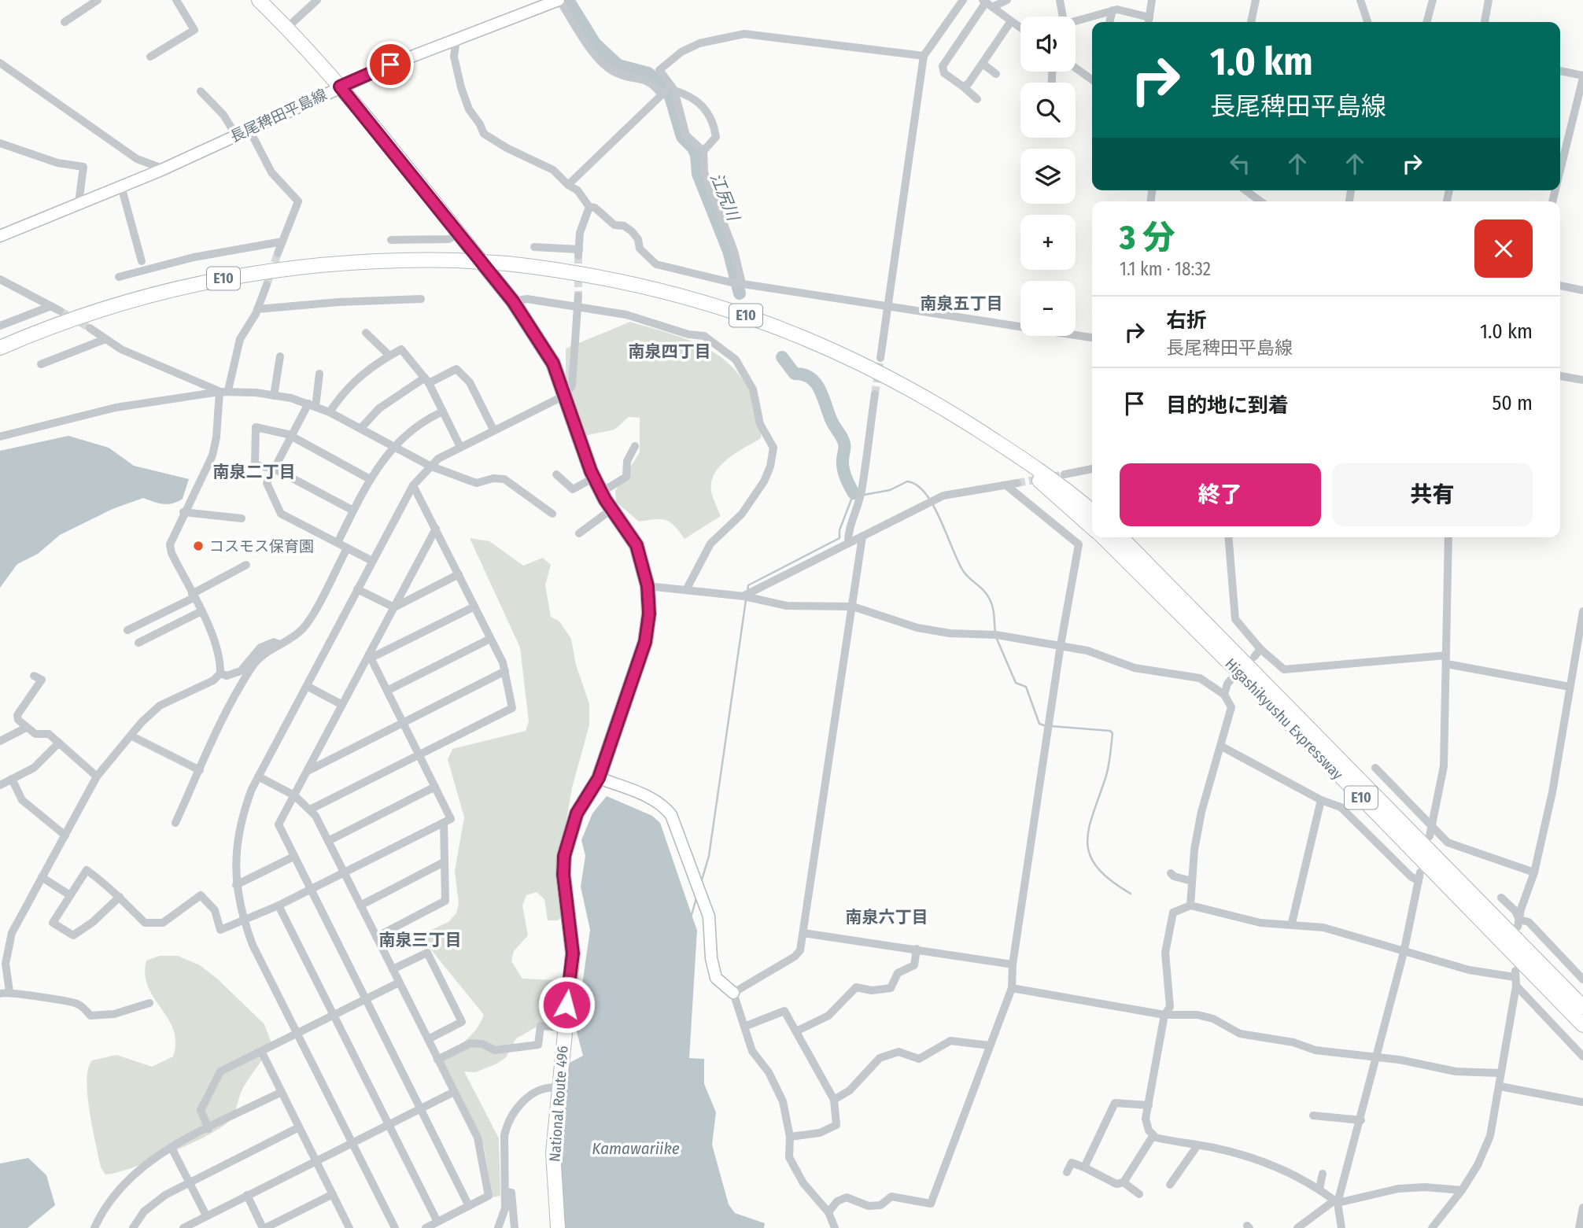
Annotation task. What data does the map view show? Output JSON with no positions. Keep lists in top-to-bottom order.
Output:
{
  "streets": {
    "highway": ["E10", "Higashikyushu Expressway", "National Route 496"],
    "main road": ["長尾稗田平島線"]
  },
  "crossings": [
    ["長尾稗田平島線", "National Route 496"]
  ],
  "districts": [
    "南泉五丁目",
    "南泉四丁目",
    "南泉二丁目",
    "南泉六丁目",
    "南泉三丁目"
  ],
  "water": ["江尻川", "Kamawariike"],
  "places": ["コスモス保育園"],
  "page": {
    "map_buttons": ["+", "−"],
    "turn": ["1.0 km", "長尾稗田平島線"],
    "heading": ["3 分", "1.1 km · 18:32"],
    "list": [
      {
        "name": "右折",
        "note": "長尾稗田平島線",
        "value": "1.0 km"
      },
      {
        "name": "目的地に到着",
        "value": "50 m"
      }
    ],
    "buttons": ["終了", "共有"]
  }
}
